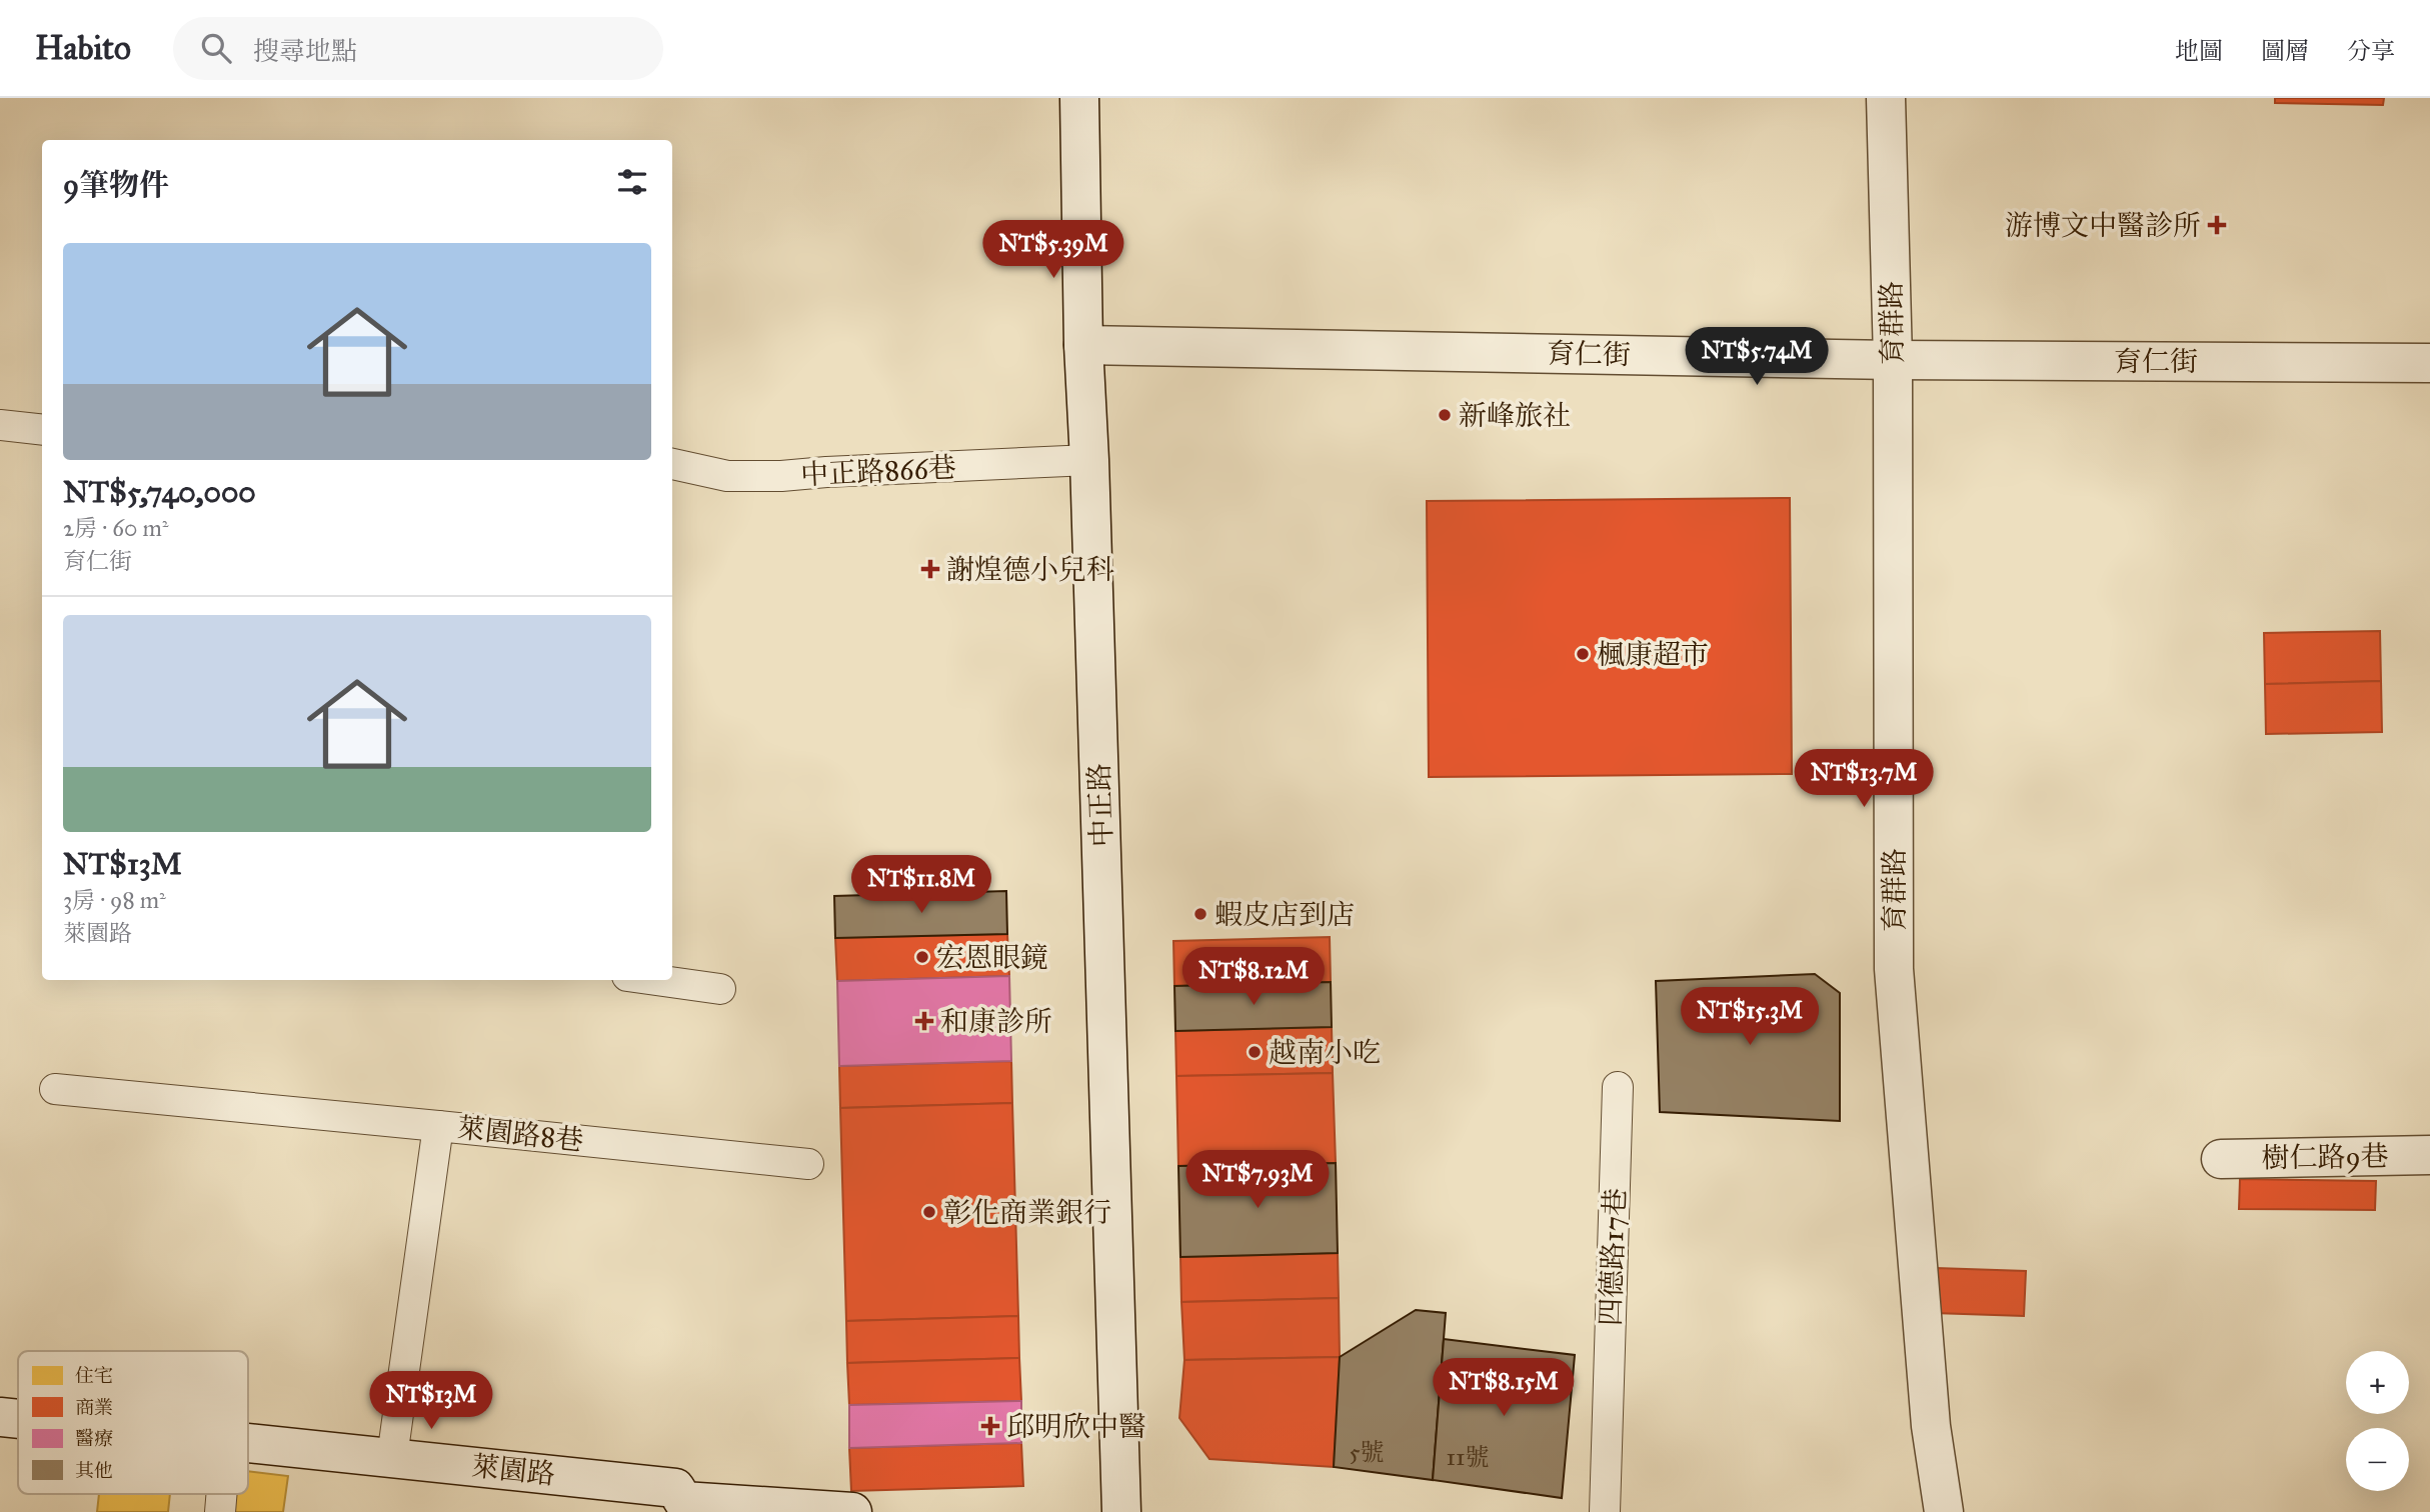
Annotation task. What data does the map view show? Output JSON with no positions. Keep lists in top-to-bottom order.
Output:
{
  "streets": {
    "street": [
      "育群路",
      "育仁街",
      "中正路",
      "樹仁路9巷",
      "萊園路"
    ],
    "lane": ["中正路866巷", "萊園路8巷", "四德路17巷"]
  },
  "crossings": [
    ["育群路", "育仁街"],
    ["育仁街", "中正路"],
    ["中正路866巷", "中正路"],
    ["萊園路8巷", "萊園路"]
  ],
  "places": {
    "health": [
      "游博文中醫診所",
      "謝煌德小兒科",
      "和康診所",
      "邱明欣中醫"
    ],
    "other": [
      "新峰旅社",
      "楓康超市",
      "蝦皮店到店",
      "宏恩眼鏡",
      "越南小吃",
      "彰化商業銀行"
    ]
  },
  "house_numbers": ["5號", "11號"],
  "legend": [
    "住宅",
    "商業",
    "醫療",
    "其他"
  ],
  "page": {
    "header": "Habito",
    "search": "搜尋地點",
    "nav": ["地圖", "圖層", "分享"],
    "heading": "9筆物件",
    "price": [
      "NT$5.39M",
      "NT$5.74M",
      "NT$13.7M",
      "NT$11.8M",
      "NT$8.12M",
      "NT$15.3M",
      "NT$7.93M",
      "NT$8.15M",
      "NT$13M"
    ],
    "list": [
      {
        "name": "NT$5,740,000",
        "note": "2房 · 60 m² · 育仁街"
      },
      {
        "name": "NT$13M",
        "note": "3房 · 98 m² · 萊園路"
      }
    ],
    "map_buttons": ["+", "−"]
  }
}
